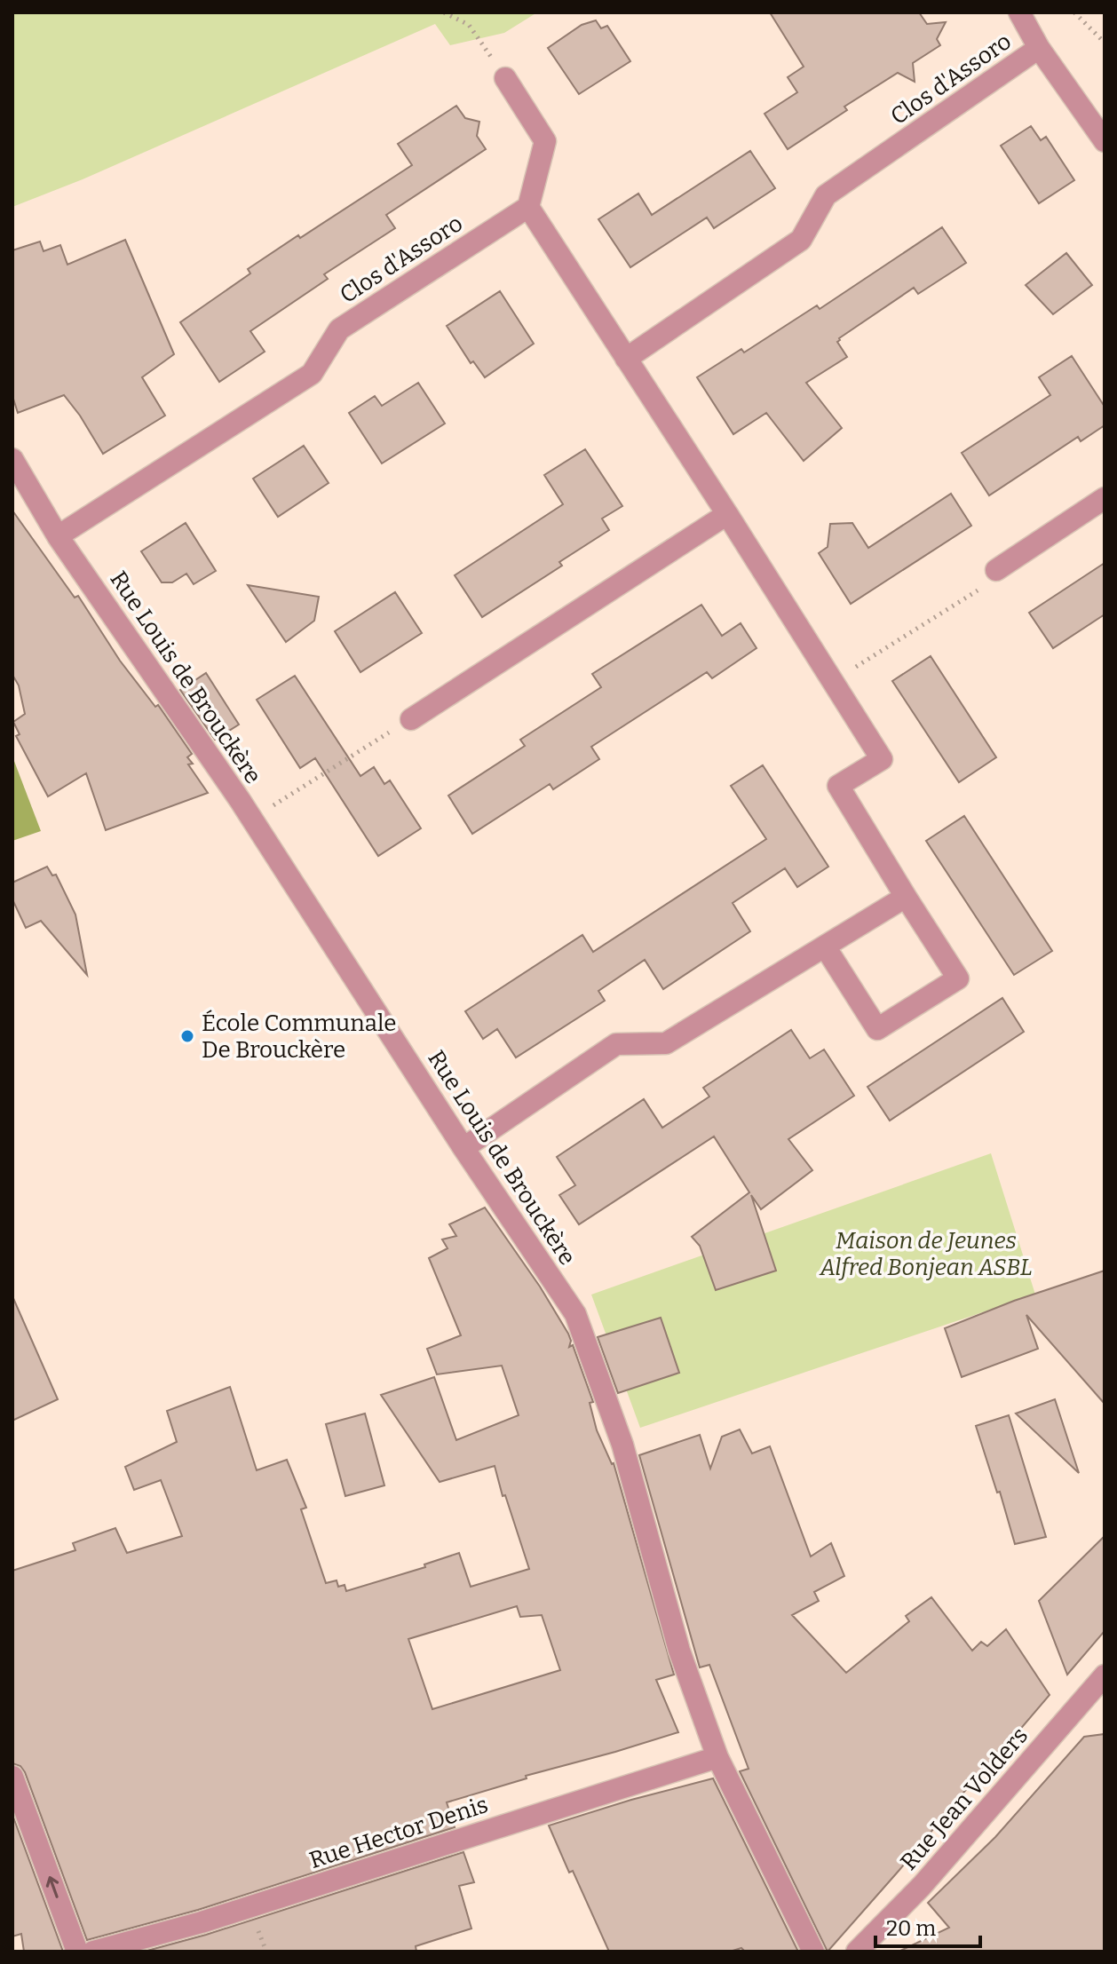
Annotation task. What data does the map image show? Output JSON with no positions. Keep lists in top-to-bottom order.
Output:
{
  "streets": {
    "street": [
      "Clos d'Assoro",
      "Rue Louis de Brouckère",
      "Rue Jean Volders",
      "Rue Hector Denis"
    ]
  },
  "crossings": [
    ["Clos d'Assoro", "Rue Louis de Brouckère"],
    ["Rue Louis de Brouckère", "Rue Hector Denis"]
  ],
  "parks": ["Maison de Jeunes Alfred Bonjean ASBL"],
  "places": ["École Communale De Brouckère"],
  "scale_bar": "20 m"
}
